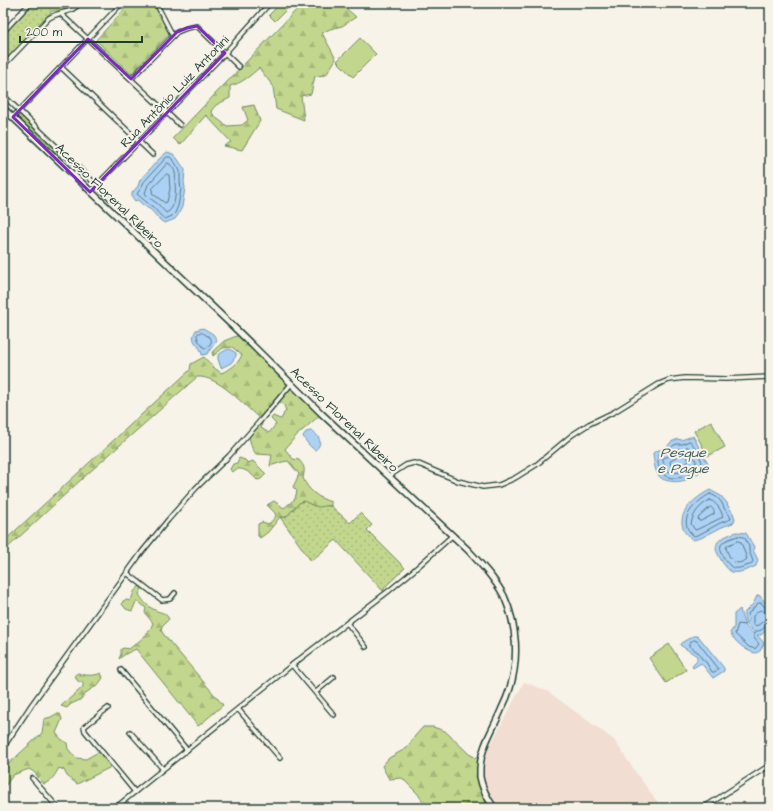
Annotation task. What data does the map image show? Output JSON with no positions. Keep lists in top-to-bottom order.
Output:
{
  "streets": {
    "street": ["Rua Antônio Luiz Antonini", "Acesso Florenal Ribeiro"]
  },
  "crossings": [
    ["Rua Antônio Luiz Antonini", "Acesso Florenal Ribeiro"]
  ],
  "water": ["Pesque e Pague"],
  "scale_bar": "200 m"
}
